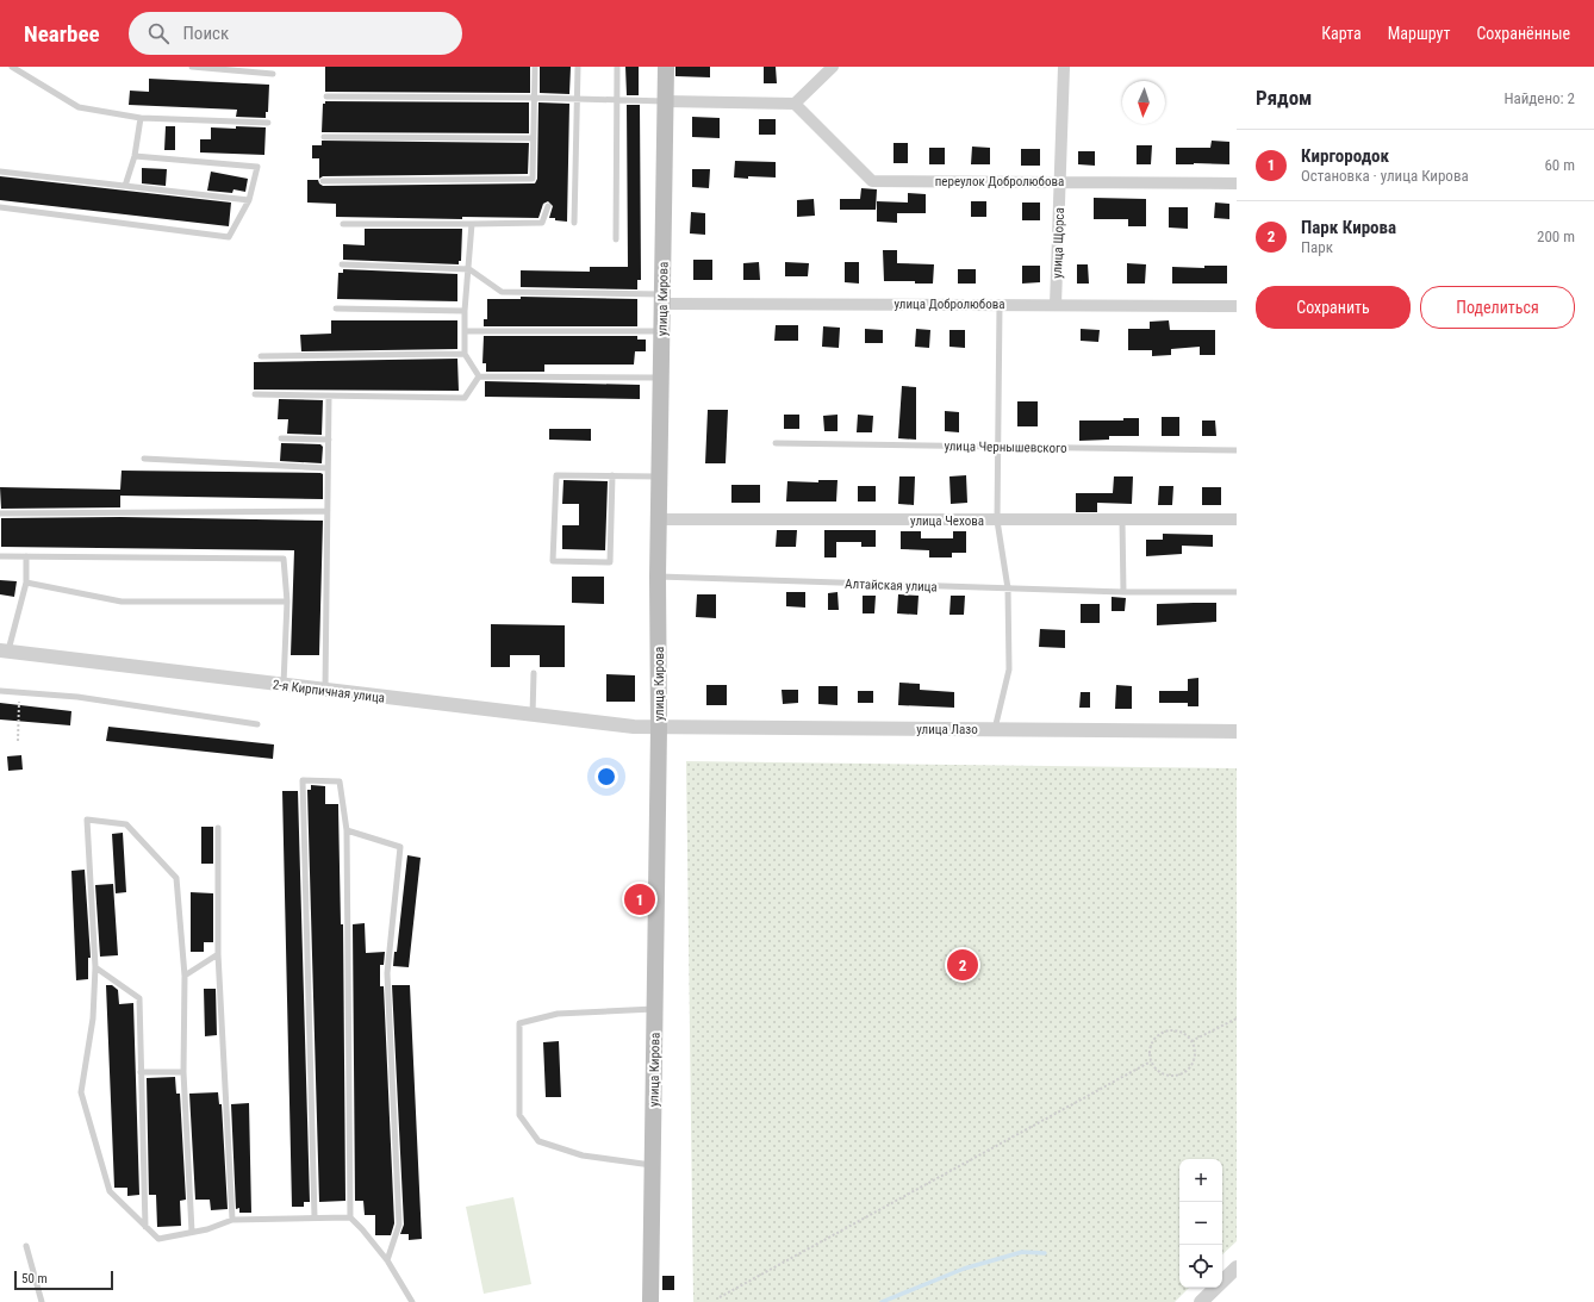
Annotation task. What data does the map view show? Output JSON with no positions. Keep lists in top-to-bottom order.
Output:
{
  "streets": {
    "main road": ["улица Кирова"],
    "street": [
      "переулок Добролюбова",
      "улица Щорса",
      "улица Добролюбова",
      "улица Чехова",
      "2-я Кирпичная улица",
      "улица Лазо"
    ],
    "lane": ["улица Чернышевского", "Алтайская улица"]
  },
  "crossings": [
    ["переулок Добролюбова", "улица Щорса"],
    ["улица Щорса", "улица Добролюбова"],
    ["улица Кирова", "улица Добролюбова"],
    ["улица Кирова", "улица Чехова"],
    ["улица Кирова", "Алтайская улица"],
    ["улица Кирова", "2-я Кирпичная улица"],
    ["улица Кирова", "улица Лазо"],
    ["2-я Кирпичная улица", "улица Лазо"]
  ],
  "scale_bar": "50 m",
  "north": "bottom",
  "page": {
    "header": "Nearbee",
    "search": "Поиск",
    "nav": ["Карта", "Маршрут", "Сохранённые"],
    "heading": ["Рядом", "Найдено: 2"],
    "list": [
      {
        "mark": "1",
        "name": "Киргородок",
        "note": "Остановка · улица Кирова",
        "value": "60 m"
      },
      {
        "mark": "2",
        "name": "Парк Кирова",
        "note": "Парк",
        "value": "200 m"
      }
    ],
    "buttons": ["Сохранить", "Поделиться"],
    "pins": ["1", "2"],
    "map_buttons": ["+", "−"],
    "scale": "50 m"
  }
}
